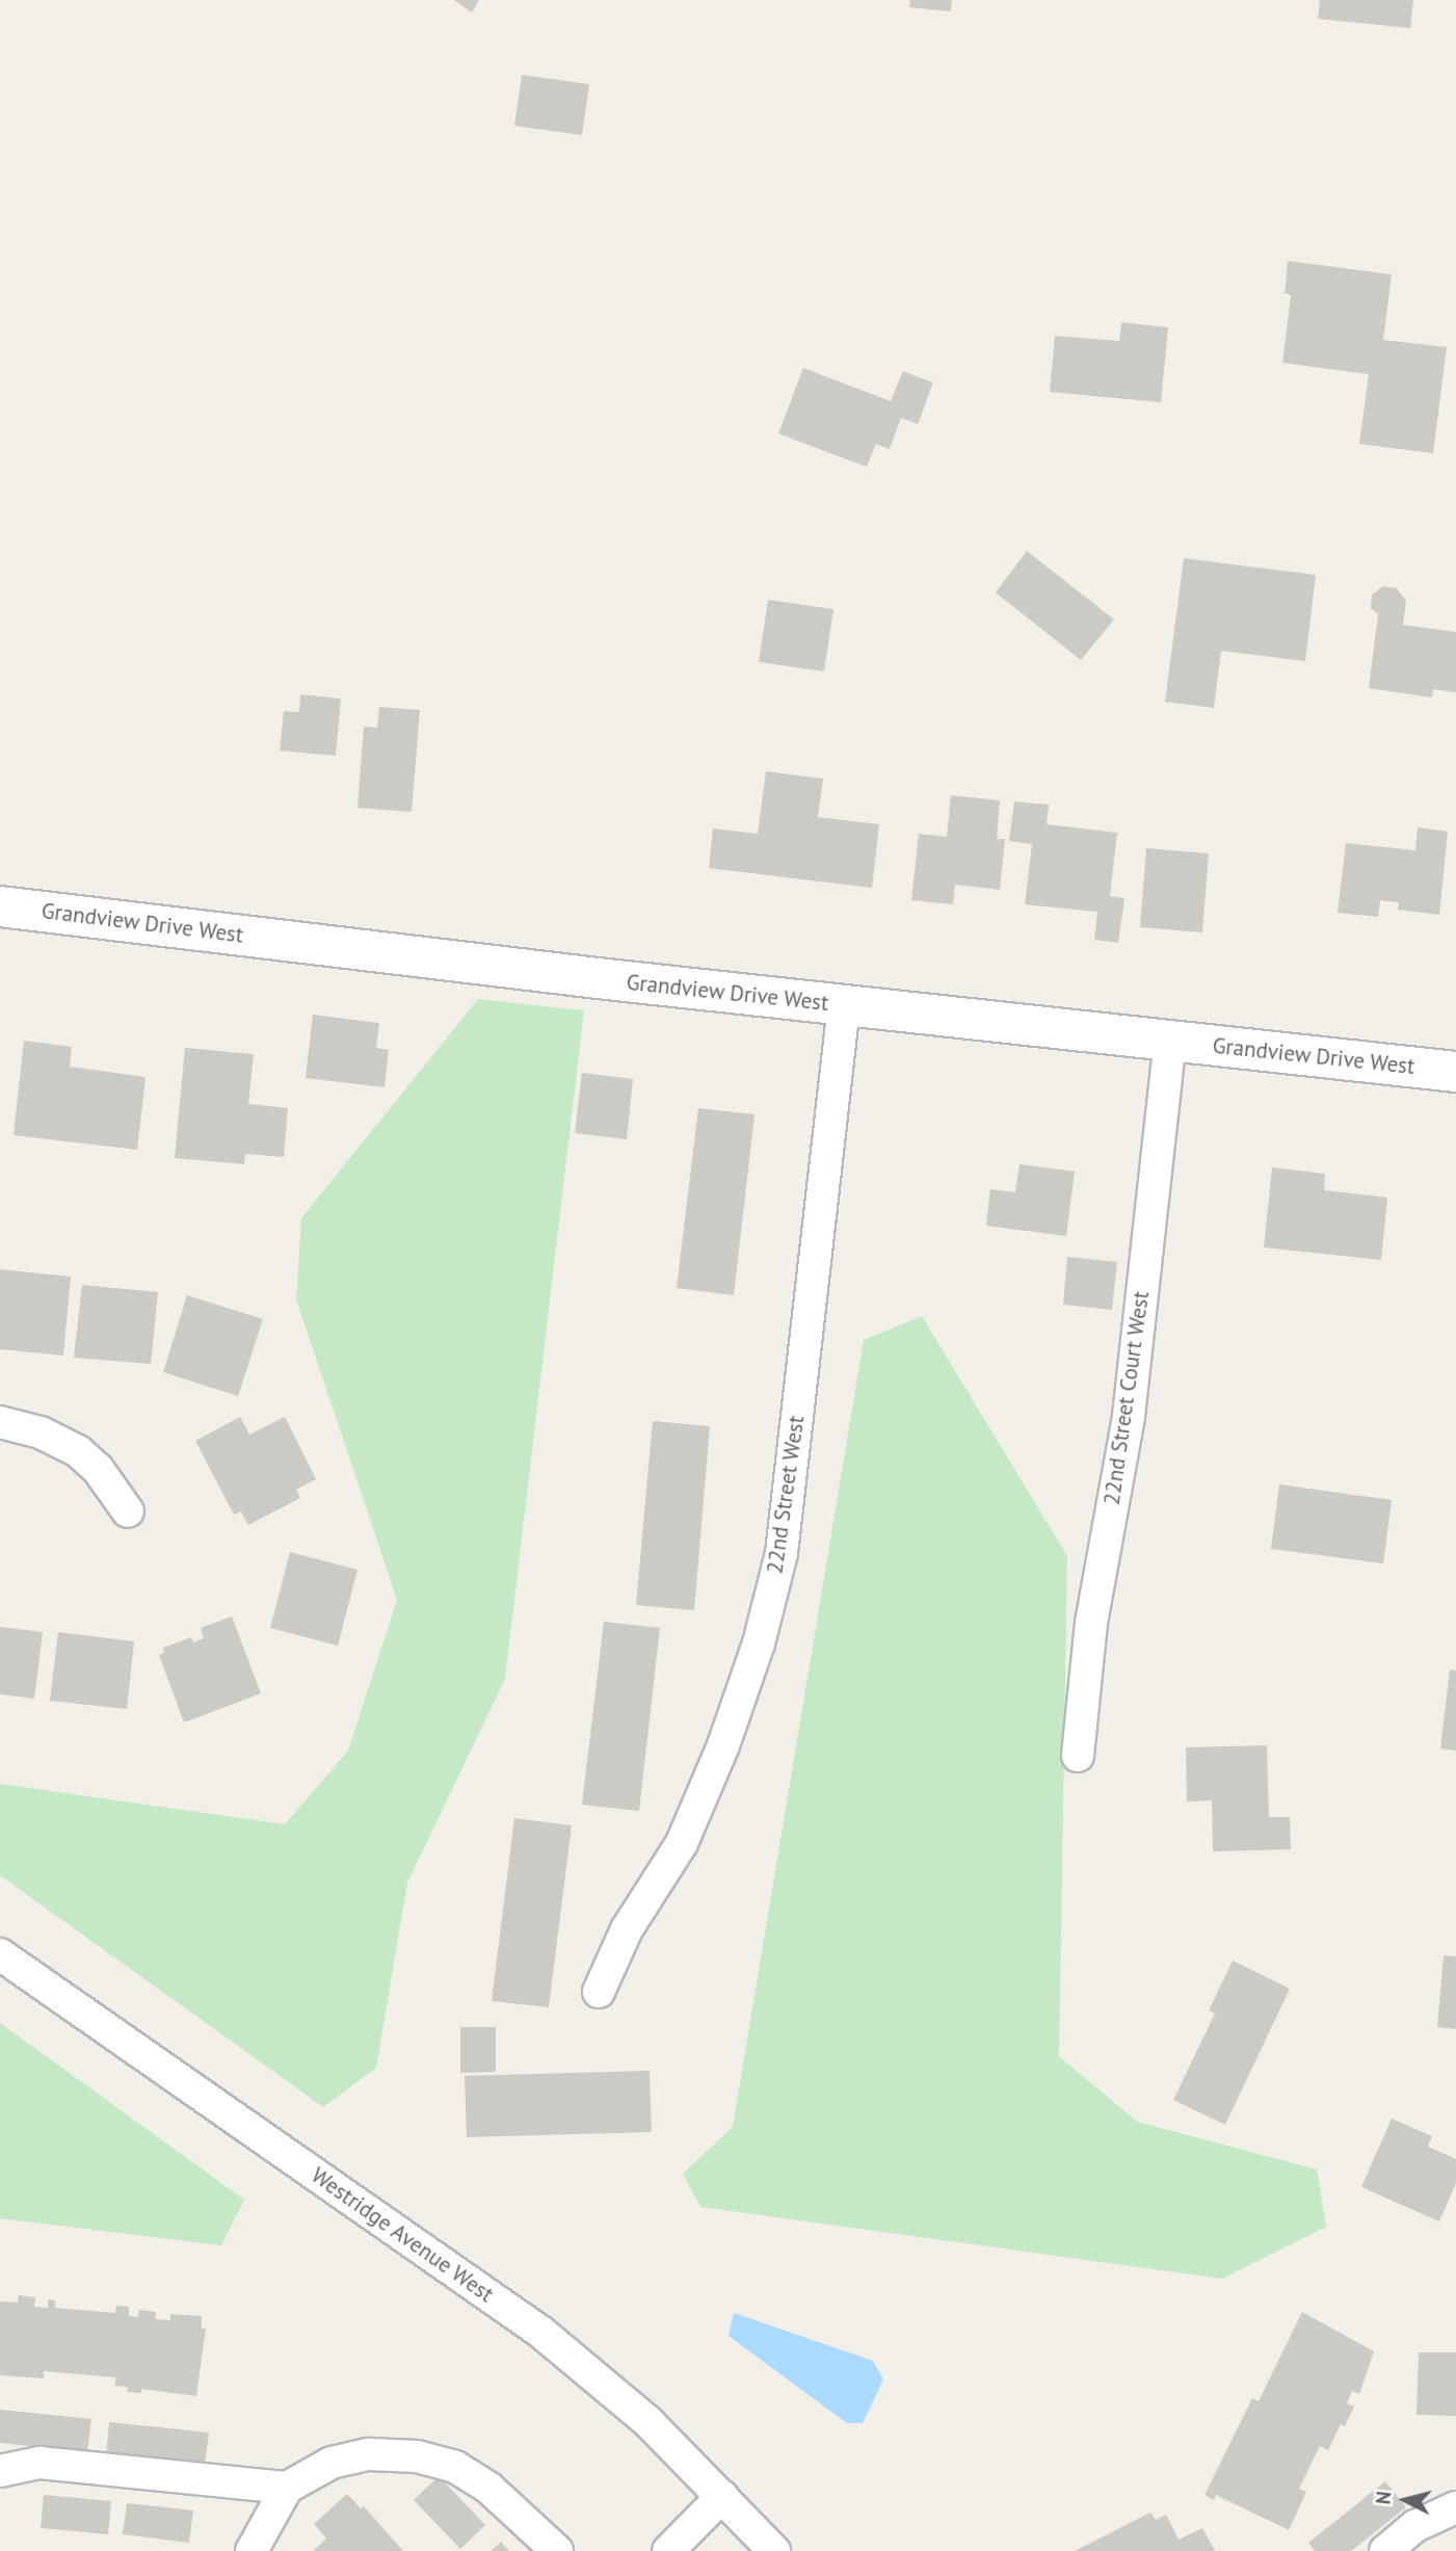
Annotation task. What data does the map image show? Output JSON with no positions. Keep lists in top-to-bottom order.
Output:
{
  "streets": {
    "street": [
      "Grandview Drive West",
      "22nd Street Court West",
      "22nd Street West",
      "Westridge Avenue West"
    ]
  },
  "crossings": [
    ["Grandview Drive West", "22nd Street Court West"],
    ["Grandview Drive West", "22nd Street West"]
  ],
  "north": "left"
}
